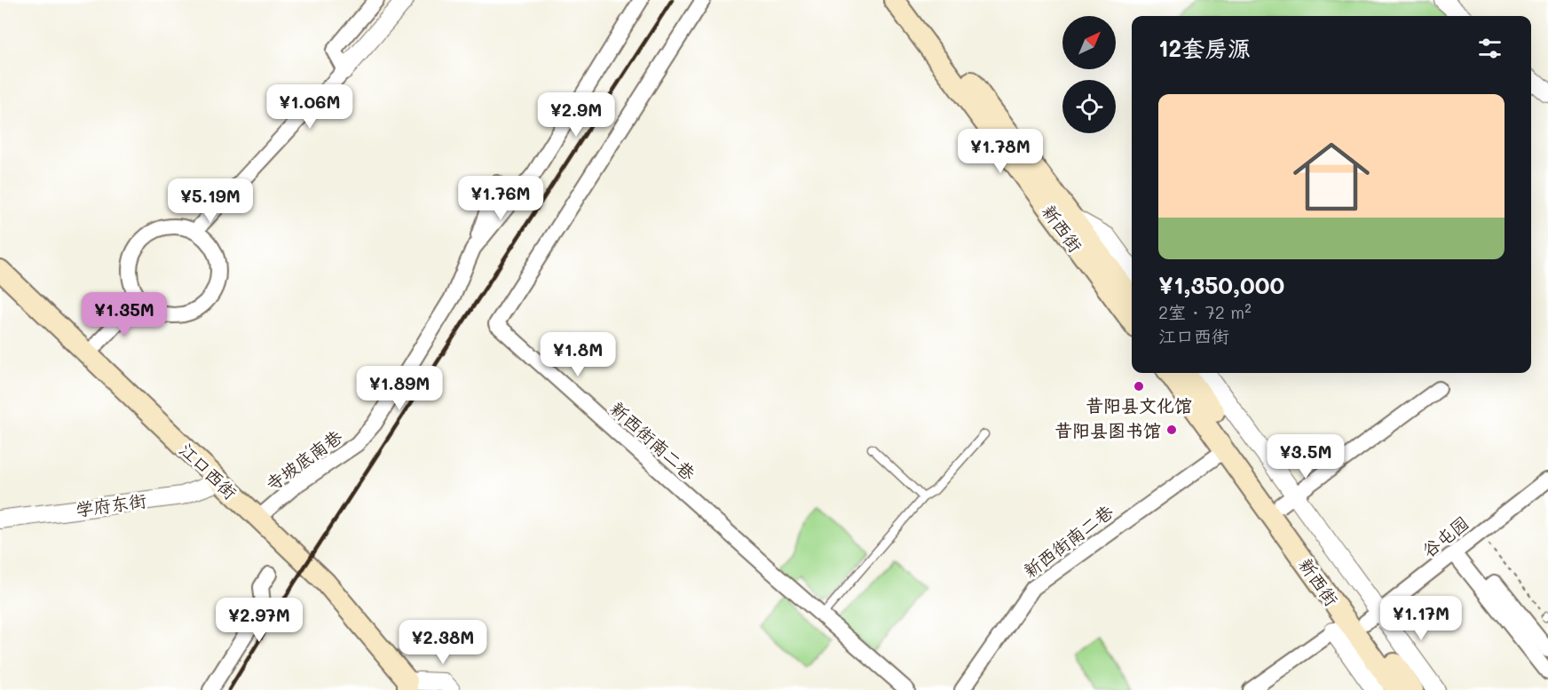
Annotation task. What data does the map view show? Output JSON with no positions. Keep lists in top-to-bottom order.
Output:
{
  "streets": {
    "main road": ["新西街", "江口西街"],
    "street": [
      "新西街南二巷",
      "寺坡底南巷",
      "学府东街",
      "谷屯园"
    ]
  },
  "crossings": [
    ["新西街", "新西街南二巷"],
    ["新西街", "谷屯园"],
    ["寺坡底南巷", "江口西街"],
    ["江口西街", "学府东街"]
  ],
  "places": ["昔阳县文化馆", "昔阳县图书馆"],
  "north": "top right",
  "page": {
    "heading": "12套房源",
    "list": [
      {
        "name": "¥1,350,000",
        "note": "2室 · 72 m² · 江口西街"
      }
    ],
    "price": [
      "¥1.06M",
      "¥2.9M",
      "¥1.78M",
      "¥1.76M",
      "¥5.19M",
      "¥1.35M",
      "¥1.8M",
      "¥1.89M",
      "¥3.5M",
      "¥1.17M",
      "¥2.97M",
      "¥2.38M"
    ]
  }
}
